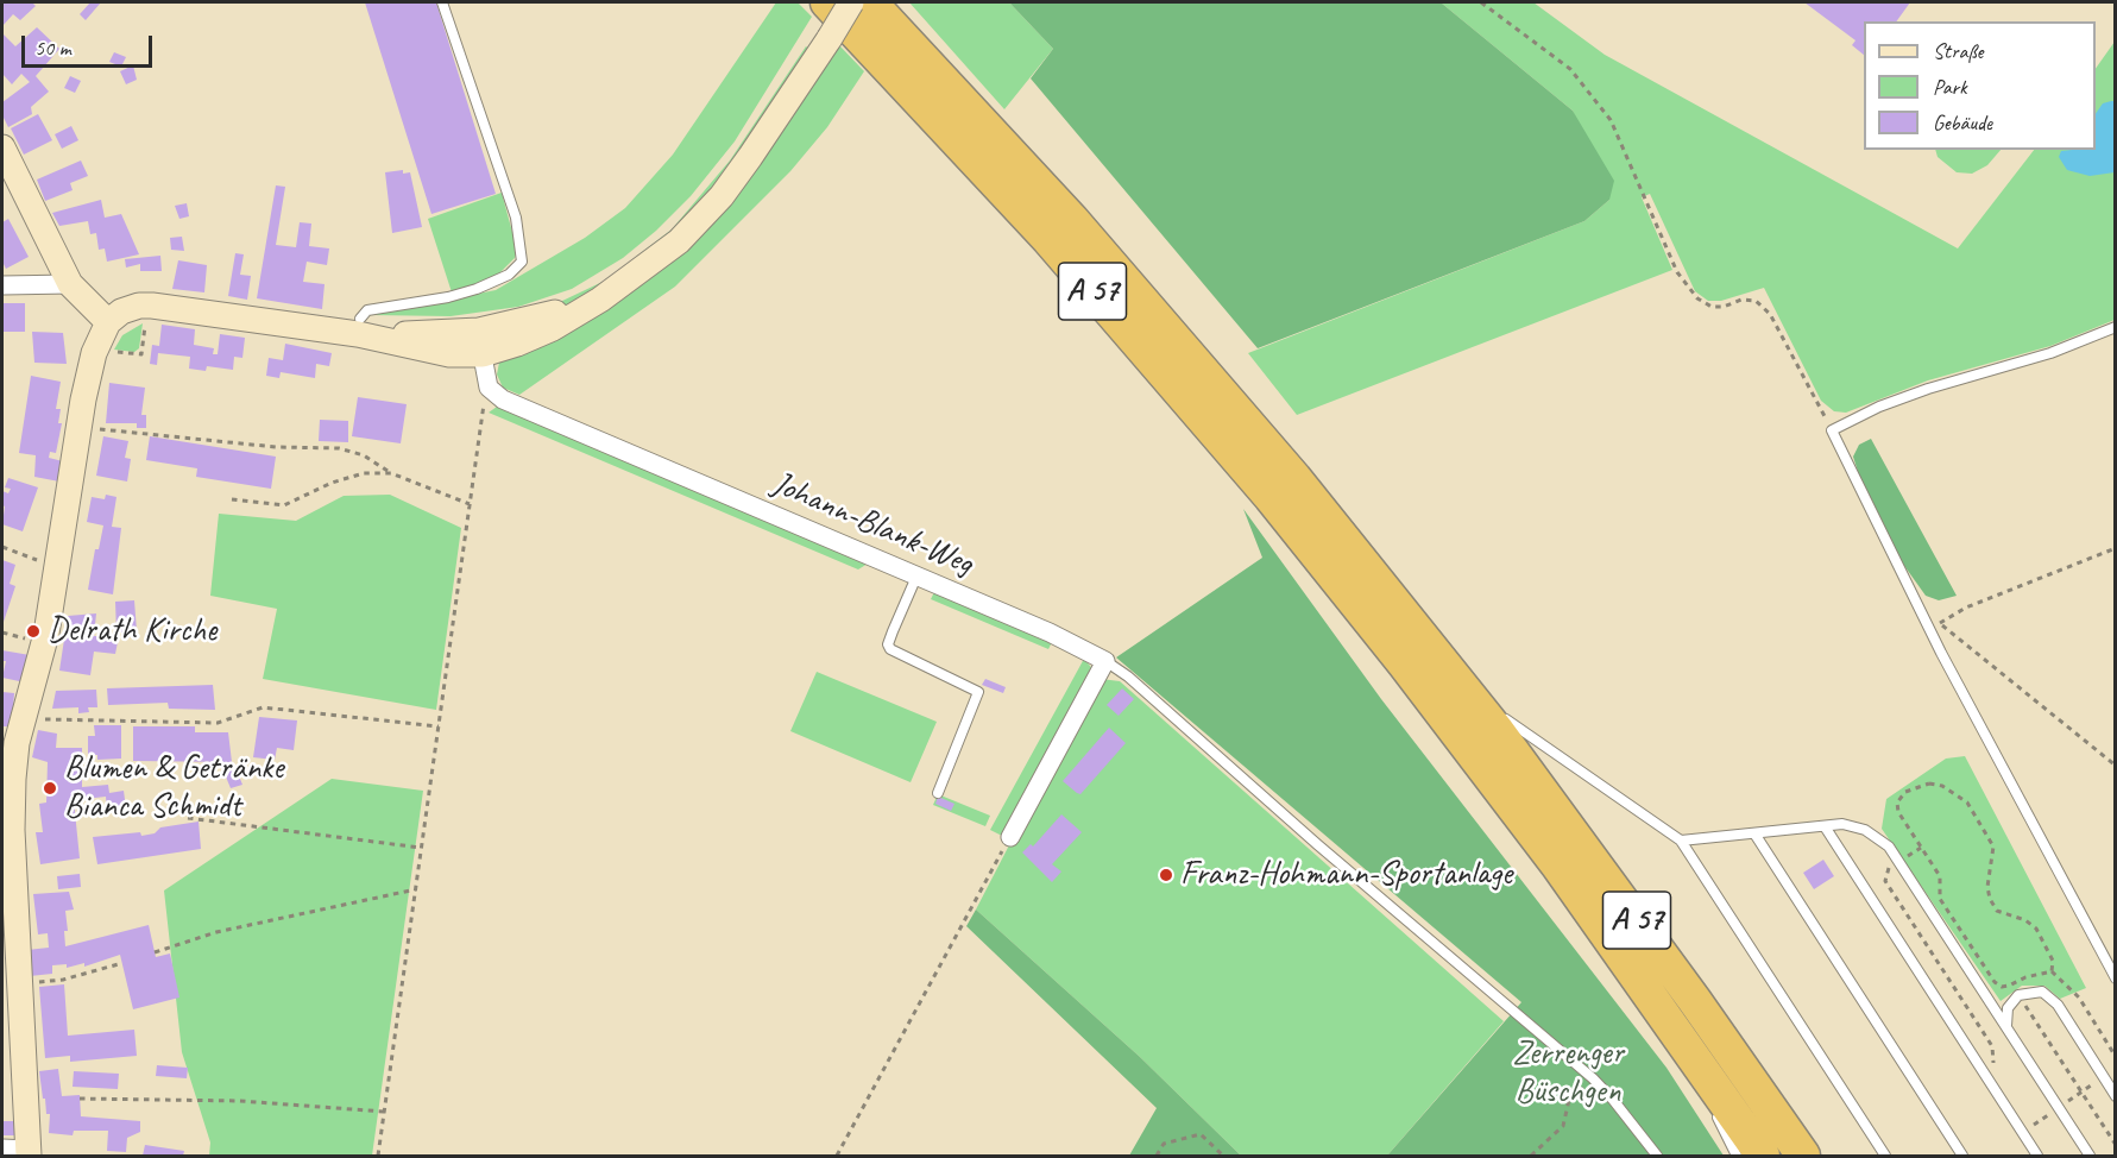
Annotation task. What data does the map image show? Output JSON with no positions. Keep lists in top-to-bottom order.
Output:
{
  "streets": {
    "highway": ["A 57"],
    "street": ["Johann-Blank-Weg"]
  },
  "parks": ["Zerrenger Büschgen"],
  "places": ["Delrath Kirche", "Blumen & Getränke Bianca Schmidt", "Franz-Hohmann-Sportanlage"],
  "legend": ["Straße", "Park", "Gebäude"],
  "scale_bar": "50 m"
}
